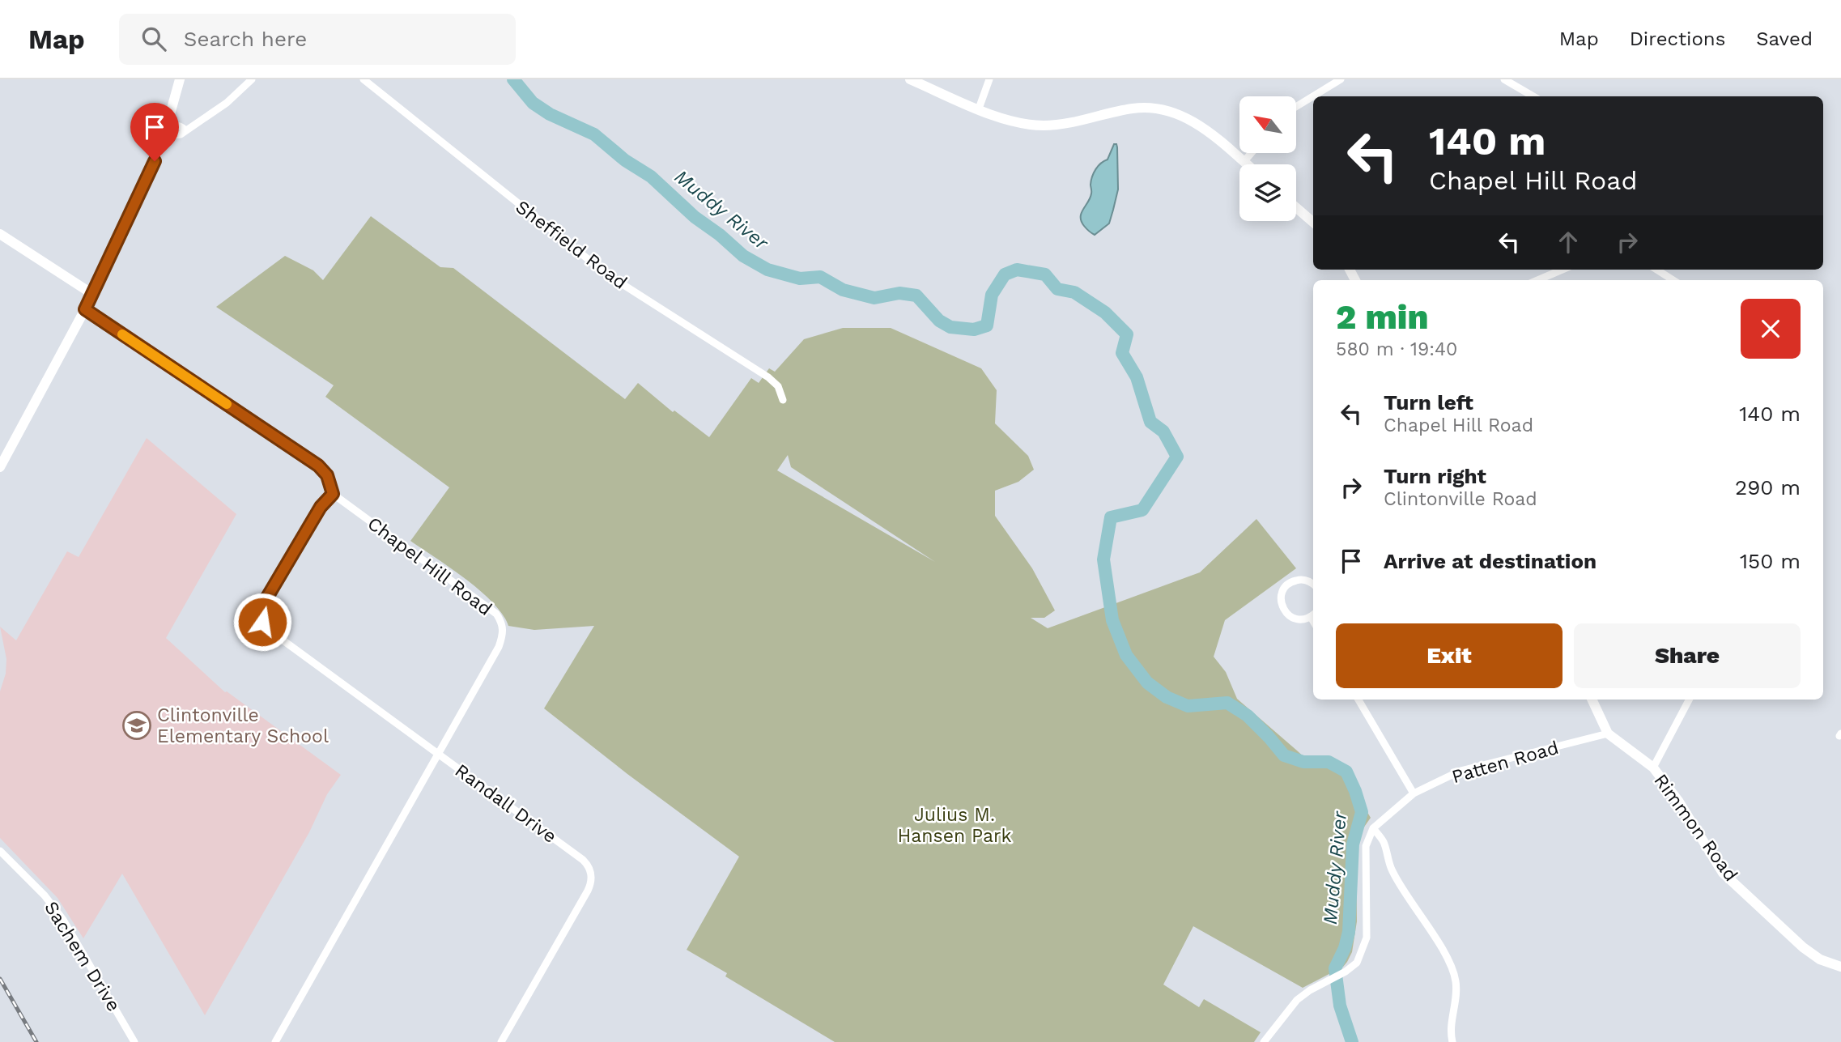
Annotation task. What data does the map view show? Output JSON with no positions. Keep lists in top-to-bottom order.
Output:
{
  "streets": {
    "street": [
      "Sheffield Road",
      "Chapel Hill Road",
      "Patten Road",
      "Randall Drive",
      "Rimmon Road",
      "Sachem Drive"
    ]
  },
  "crossings": [
    ["Chapel Hill Road", "Randall Drive"],
    ["Patten Road", "Rimmon Road"]
  ],
  "water": ["Muddy River"],
  "parks": ["Julius M. Hansen Park"],
  "places": {
    "school or university": ["Clintonville Elementary School"]
  },
  "north": "top left",
  "page": {
    "header": "Map",
    "search": "Search here",
    "nav": ["Map", "Directions", "Saved"],
    "turn": ["140 m", "Chapel Hill Road"],
    "heading": ["2 min", "580 m · 19:40"],
    "list": [
      {
        "name": "Turn left",
        "note": "Chapel Hill Road",
        "value": "140 m"
      },
      {
        "name": "Turn right",
        "note": "Clintonville Road",
        "value": "290 m"
      },
      {
        "name": "Arrive at destination",
        "value": "150 m"
      }
    ],
    "buttons": ["Exit", "Share"]
  }
}
